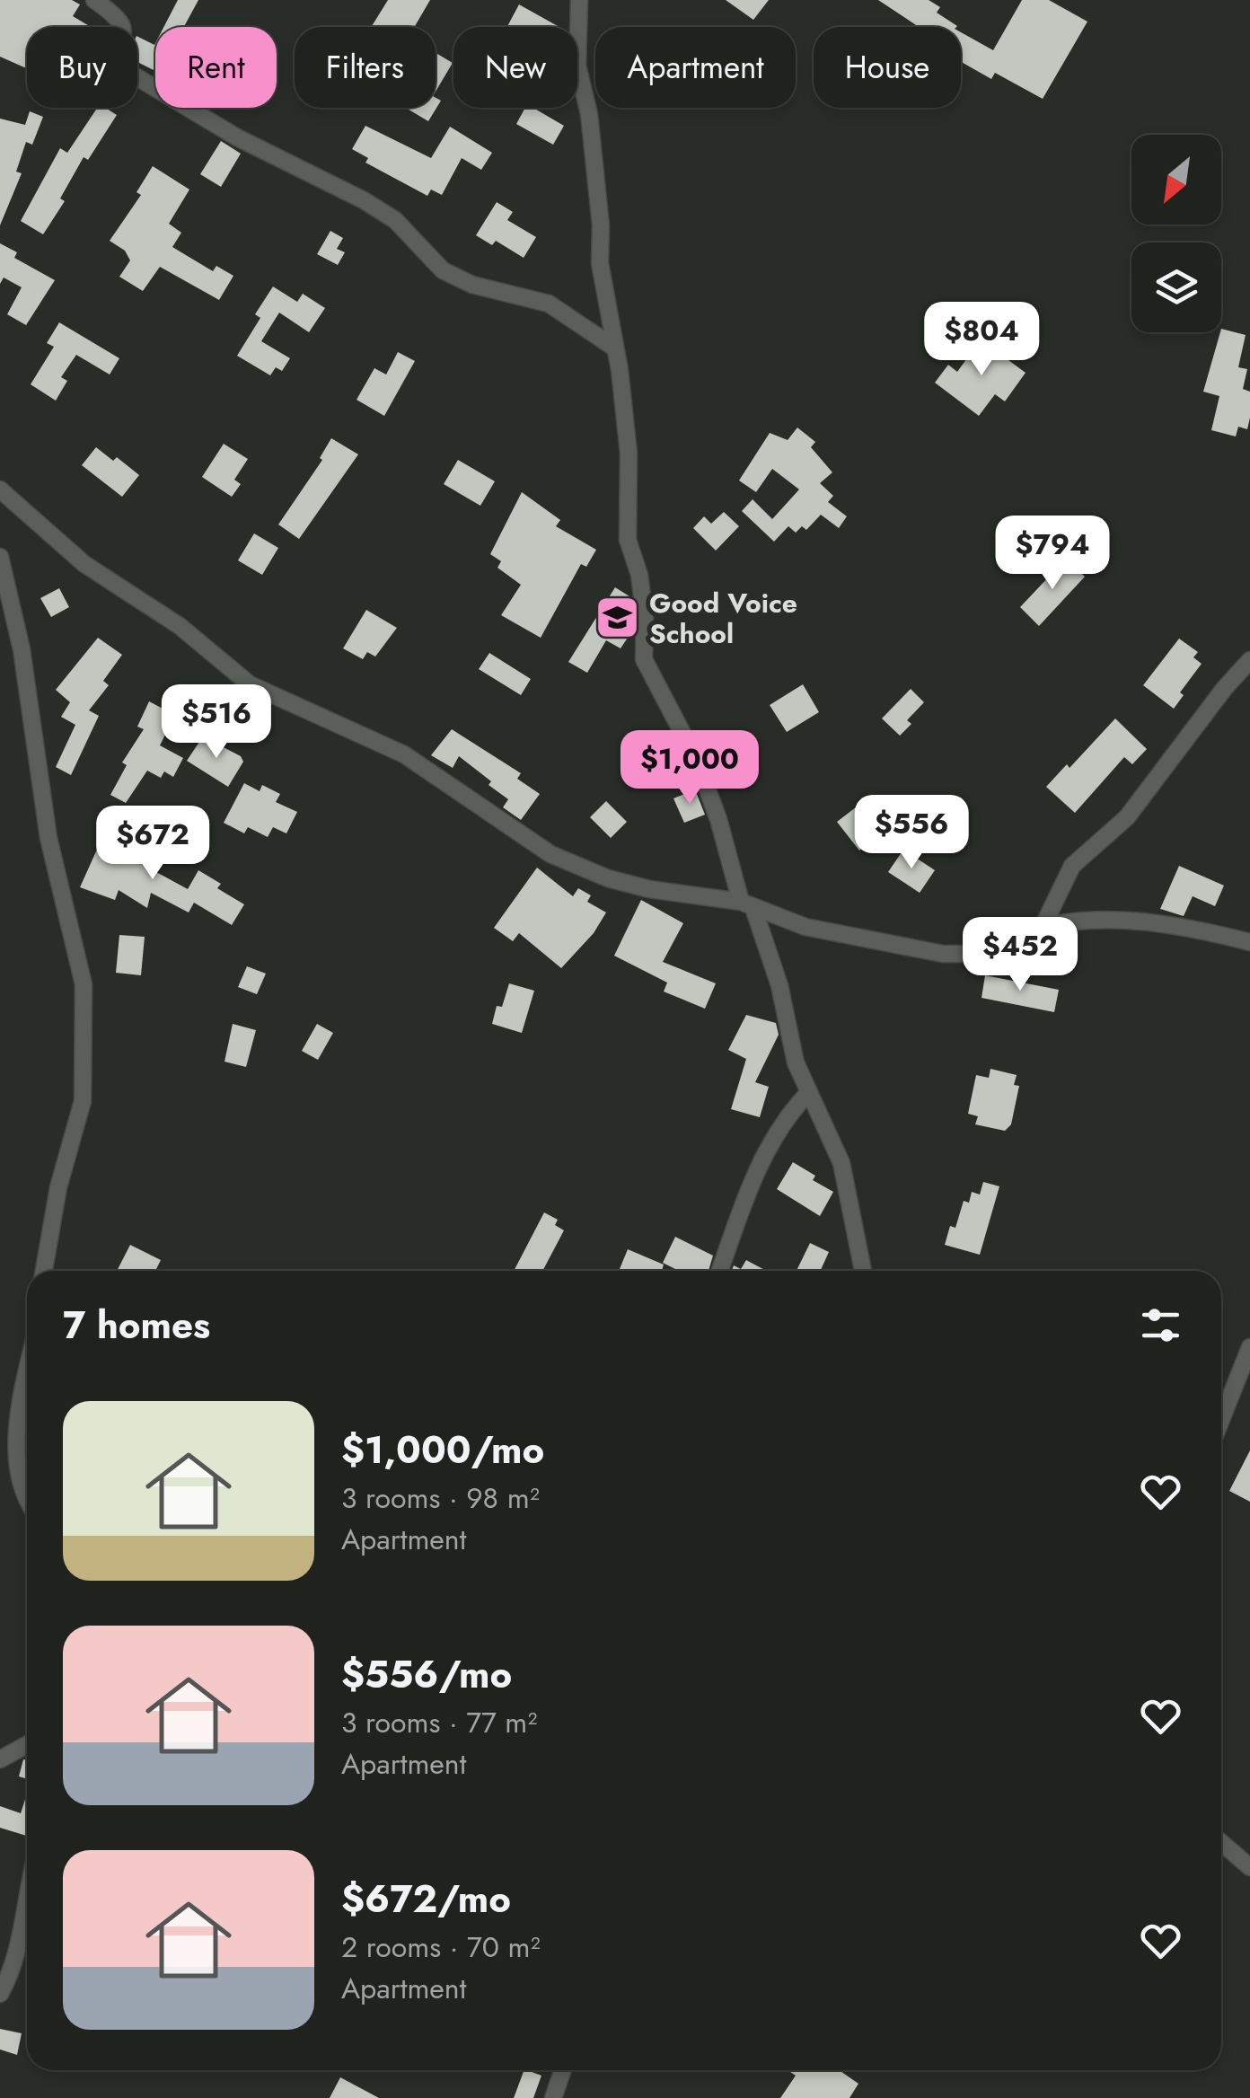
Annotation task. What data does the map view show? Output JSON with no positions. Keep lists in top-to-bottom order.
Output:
{
  "places": {
    "school or university": ["Good Voice School"]
  },
  "north": "bottom left",
  "page": {
    "chip": [
      "Buy",
      "Rent",
      "Filters",
      "New",
      "Apartment",
      "House"
    ],
    "price": [
      "$804",
      "$794",
      "$516",
      "$1,000",
      "$556",
      "$672",
      "$452"
    ],
    "heading": "7 homes",
    "list": [
      {
        "name": "$1,000/mo",
        "note": "3 rooms · 98 m² · Apartment"
      },
      {
        "name": "$556/mo",
        "note": "3 rooms · 77 m² · Apartment"
      },
      {
        "name": "$672/mo",
        "note": "2 rooms · 70 m² · Apartment"
      }
    ]
  }
}
